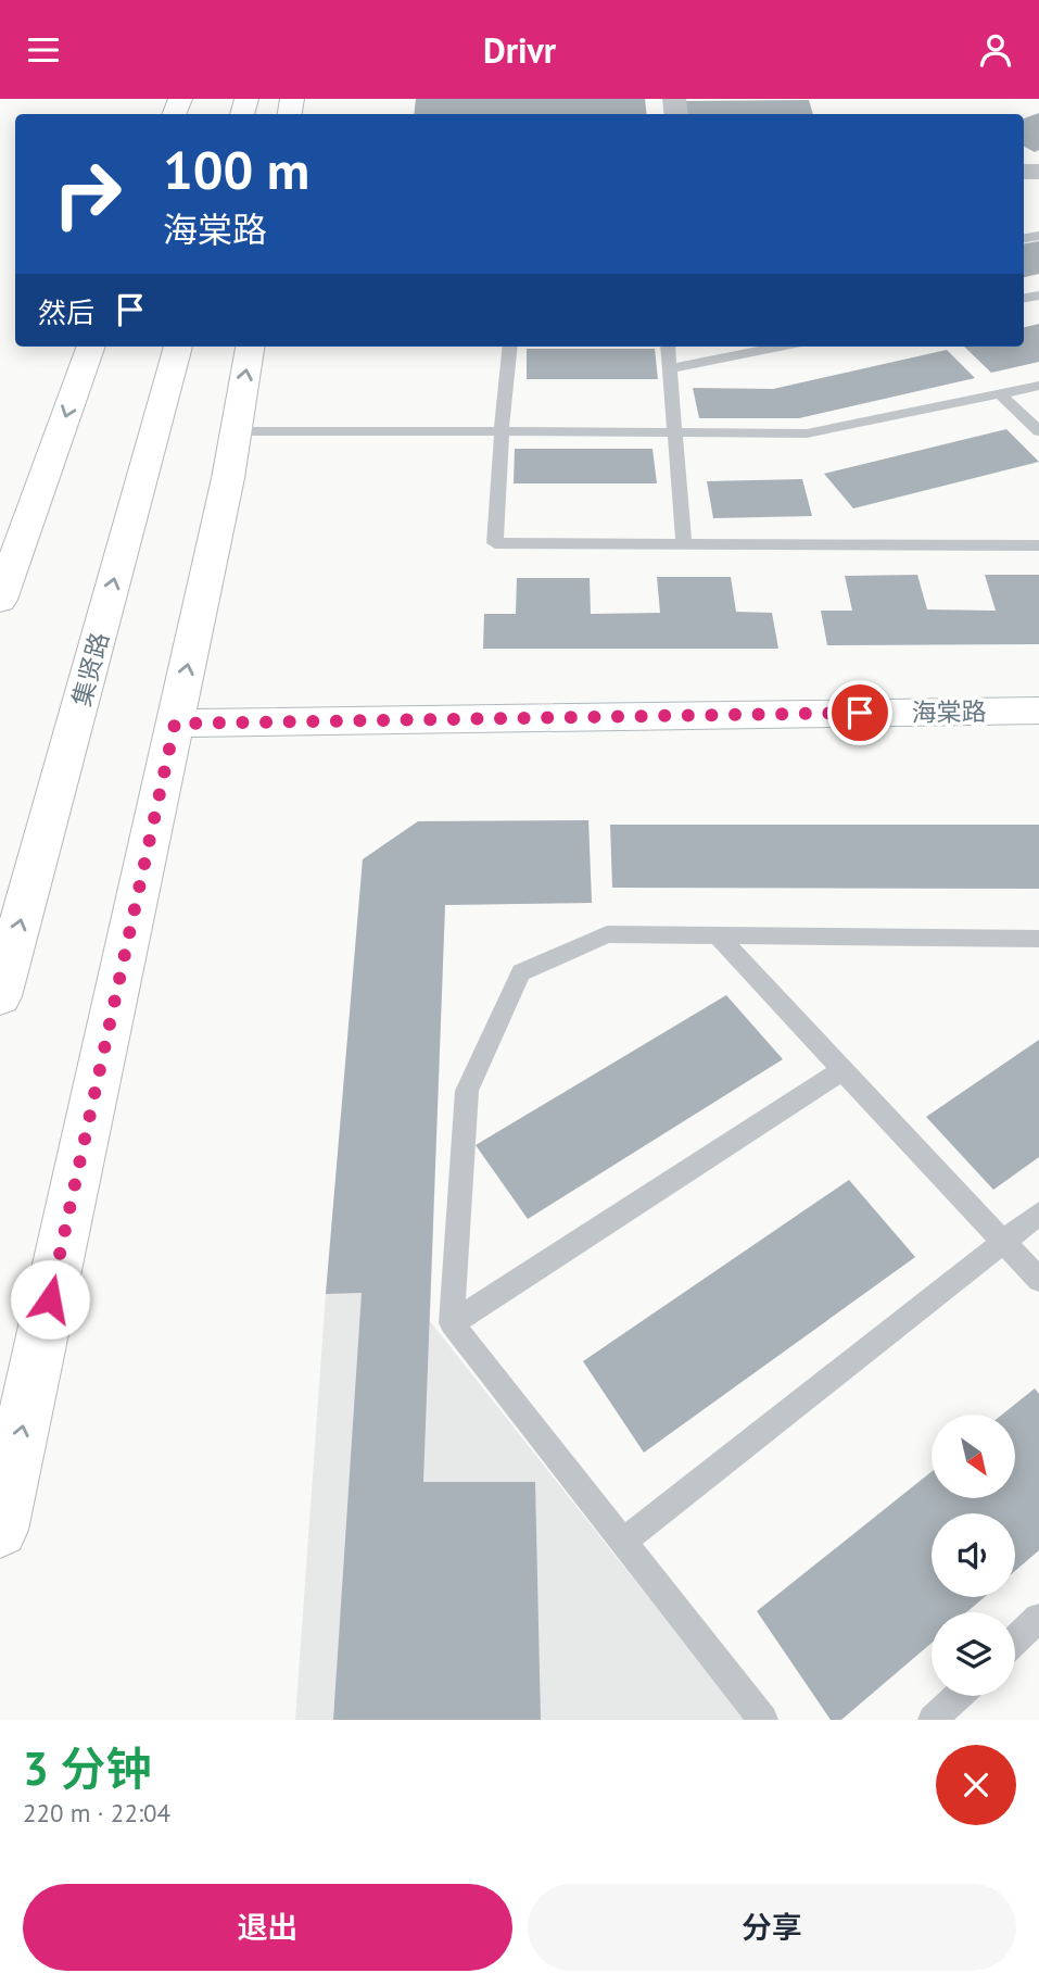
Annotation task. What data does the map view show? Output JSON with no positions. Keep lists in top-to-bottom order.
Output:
{
  "streets": {
    "main road": ["集贤路", "海棠路"]
  },
  "north": "bottom right",
  "page": {
    "header": "Drivr",
    "turn": ["100 m", "海棠路"],
    "then": "然后",
    "heading": ["3 分钟", "220 m · 22:04"],
    "buttons": ["退出", "分享"]
  }
}
